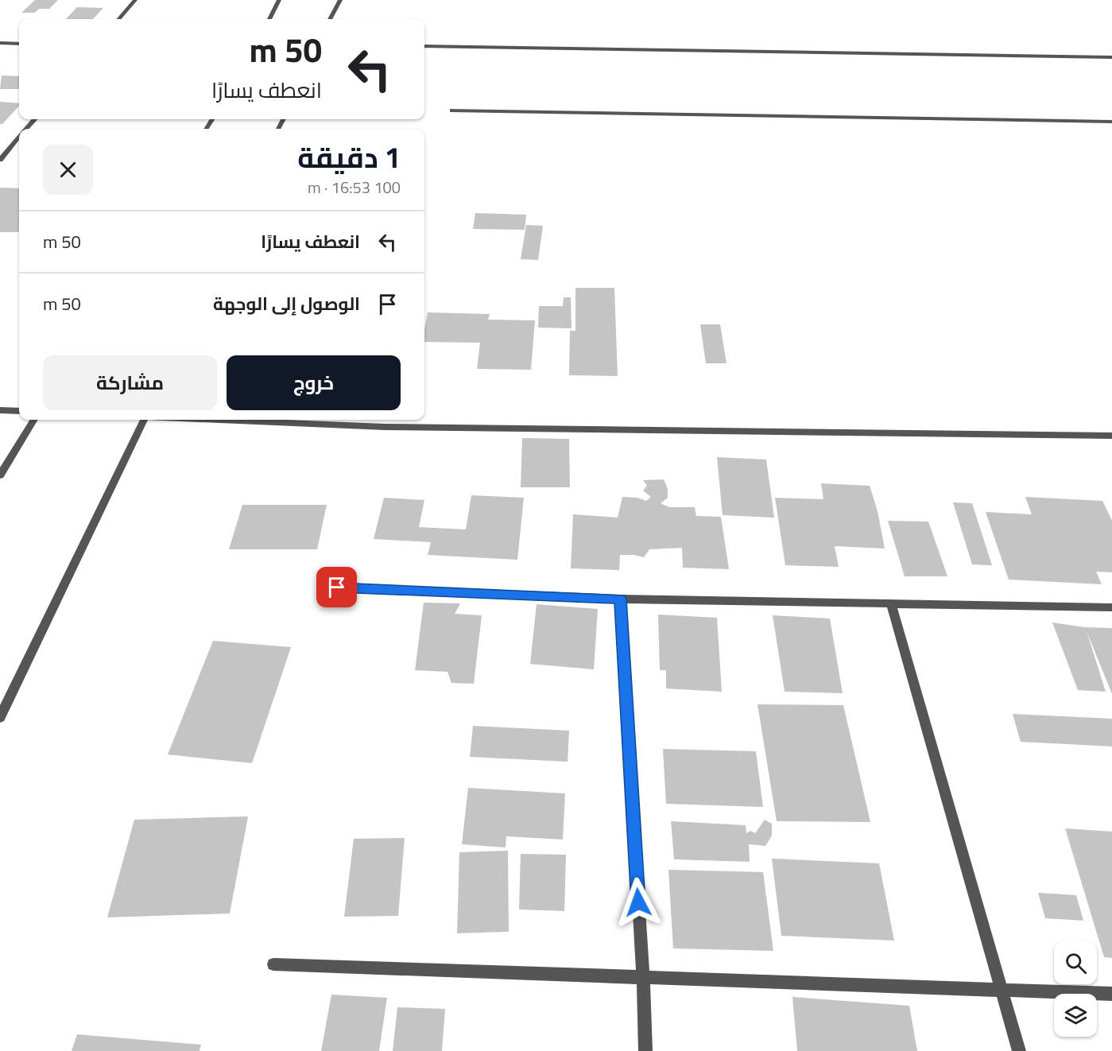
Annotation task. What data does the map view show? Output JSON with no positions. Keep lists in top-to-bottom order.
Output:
{
  "page": {
    "turn": ["50 m", "انعطف يسارًا"],
    "heading": ["1 دقيقة", "100 m · 16:53"],
    "list": [
      {
        "name": "انعطف يسارًا",
        "value": "50 m"
      },
      {
        "name": "الوصول إلى الوجهة",
        "value": "50 m"
      }
    ],
    "buttons": ["خروج", "مشاركة"]
  }
}
